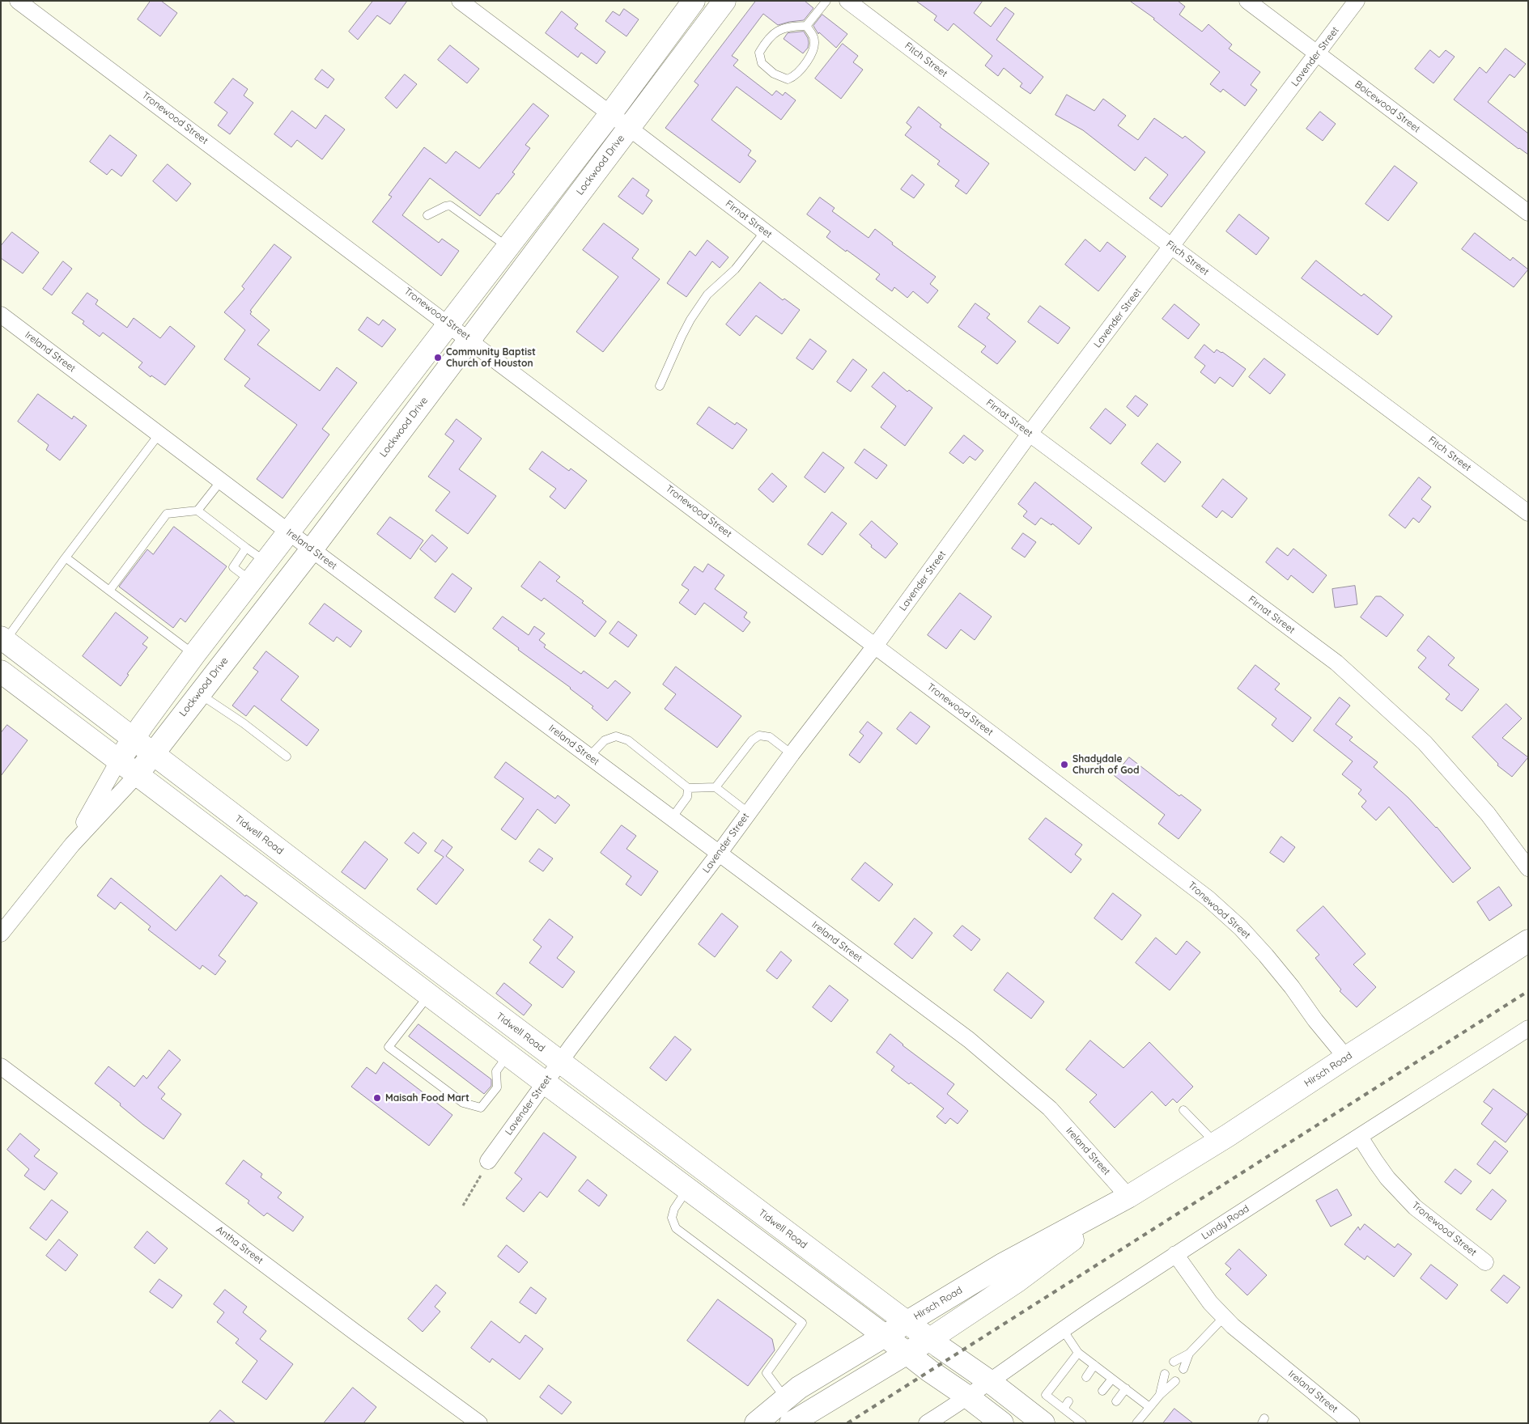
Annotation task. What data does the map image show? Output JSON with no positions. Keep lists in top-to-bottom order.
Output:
{
  "streets": {
    "main road": ["Lockwood Drive", "Tidwell Road", "Hirsch Road"],
    "street": [
      "Lavender Street",
      "Fitch Street",
      "Boicewood Street",
      "Tronewood Street",
      "Firnat Street",
      "Ireland Street",
      "Lundy Road",
      "Antha Street"
    ]
  },
  "crossings": [
    ["Lavender Street", "Fitch Street"],
    ["Lavender Street", "Boicewood Street"],
    ["Lavender Street", "Tronewood Street"],
    ["Lavender Street", "Firnat Street"],
    ["Lavender Street", "Ireland Street"],
    ["Lavender Street", "Tidwell Road"],
    ["Tronewood Street", "Lockwood Drive"],
    ["Tronewood Street", "Hirsch Road"],
    ["Tronewood Street", "Lundy Road"],
    ["Lockwood Drive", "Firnat Street"],
    ["Lockwood Drive", "Ireland Street"],
    ["Lockwood Drive", "Tidwell Road"],
    ["Ireland Street", "Hirsch Road"],
    ["Ireland Street", "Lundy Road"],
    ["Tidwell Road", "Hirsch Road"],
    ["Tidwell Road", "Lundy Road"]
  ],
  "places": ["Community Baptist Church of Houston", "Shadydale Church of God", "Maisah Food Mart"]
}
